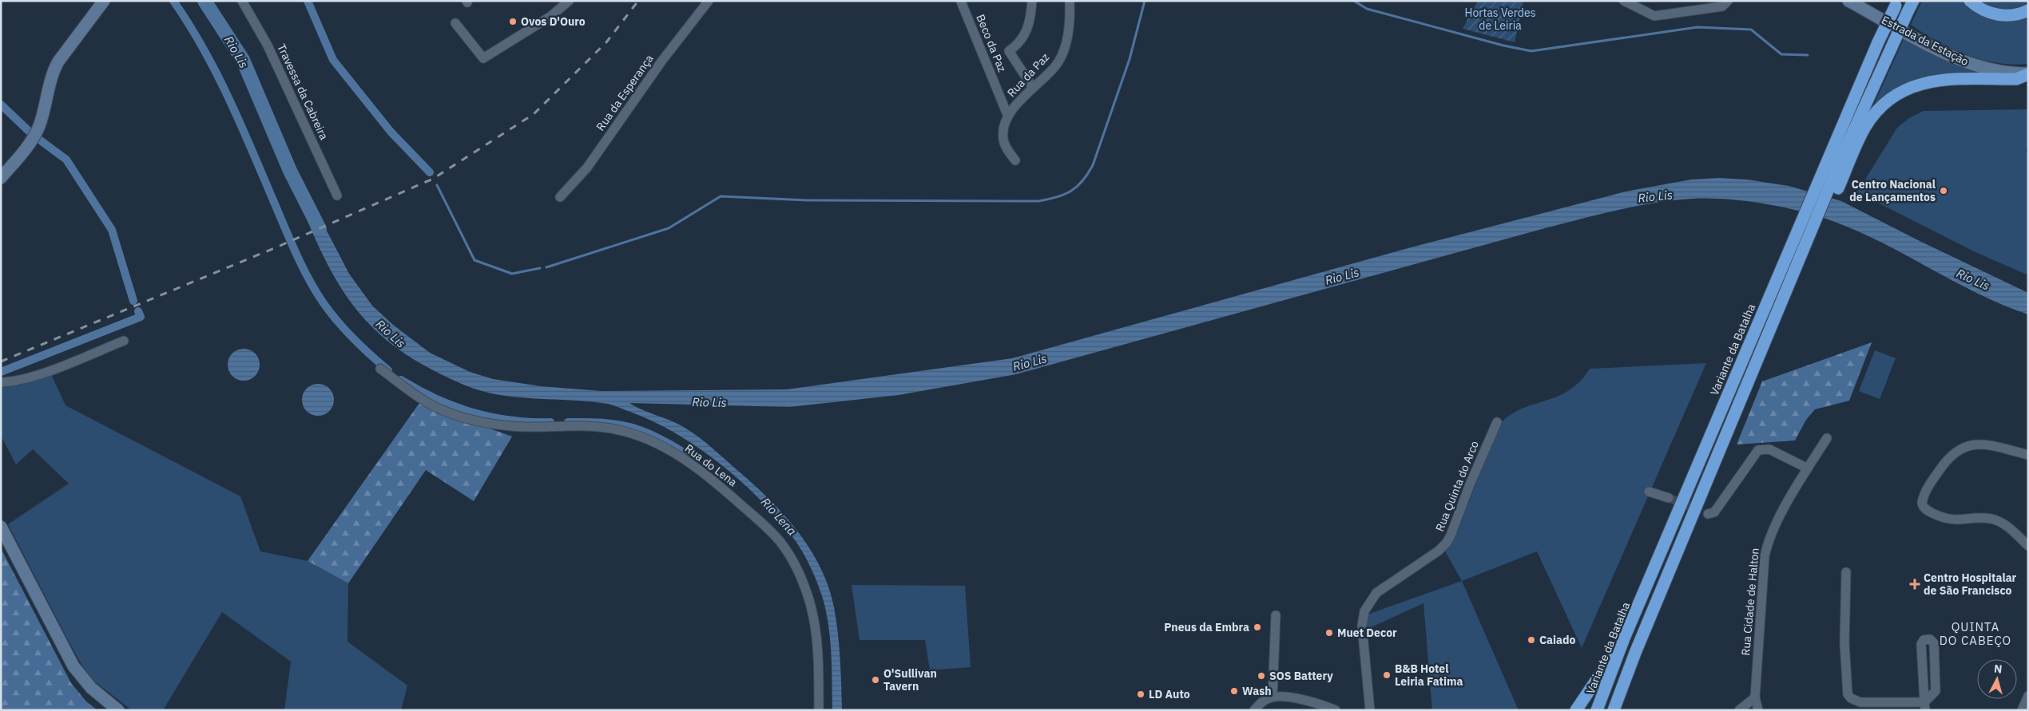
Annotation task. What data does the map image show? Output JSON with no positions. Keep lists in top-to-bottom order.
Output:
{
  "streets": {
    "highway": ["Variante da Batalha"],
    "main road": ["Estrada da Estação"],
    "street": [
      "Beco da Paz",
      "Rua da Paz",
      "Travessa da Cabreira",
      "Rua da Esperança",
      "Rua do Lena",
      "Rua Quinta do Arco",
      "Rua Cidade de Halton"
    ]
  },
  "crossings": [
    ["Beco da Paz", "Rua da Paz"]
  ],
  "districts": ["QUINTA DO CABEÇO"],
  "water": ["Rio Lis", "Rio Lena"],
  "parks": ["Hortas Verdes de Leiria"],
  "places": {
    "other": [
      "Ovos D'Ouro",
      "Centro Nacional de Lançamentos",
      "Pneus da Embra",
      "Muet Decor",
      "Caiado",
      "B&B Hotel Leiria Fatima",
      "SOS Battery",
      "O'Sullivan Tavern",
      "Wash",
      "LD Auto"
    ],
    "health": ["Centro Hospitalar de São Francisco"]
  },
  "north": "top"
}
